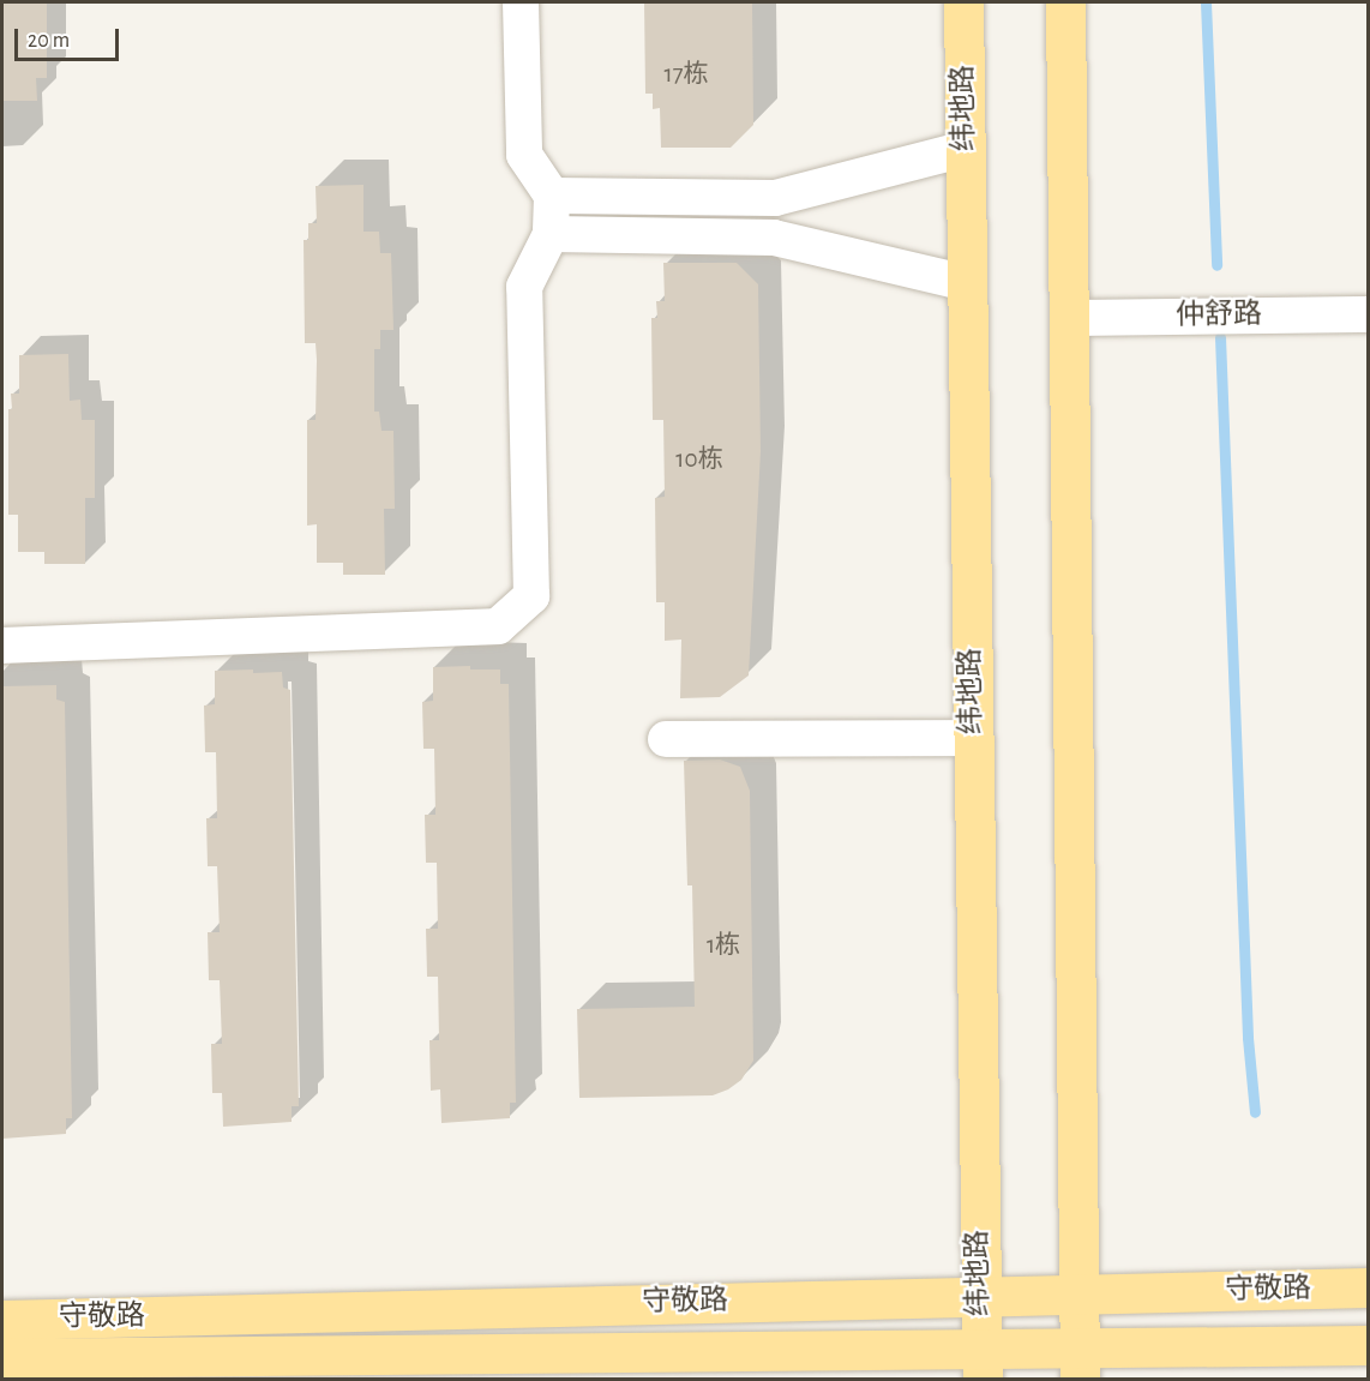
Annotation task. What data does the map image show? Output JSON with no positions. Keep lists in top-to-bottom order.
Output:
{
  "streets": {
    "main road": ["纬地路", "守敬路"],
    "street": ["仲舒路"]
  },
  "crossings": [
    ["纬地路", "守敬路"]
  ],
  "house_numbers": ["17栋", "10栋", "1栋"],
  "scale_bar": "20 m"
}
